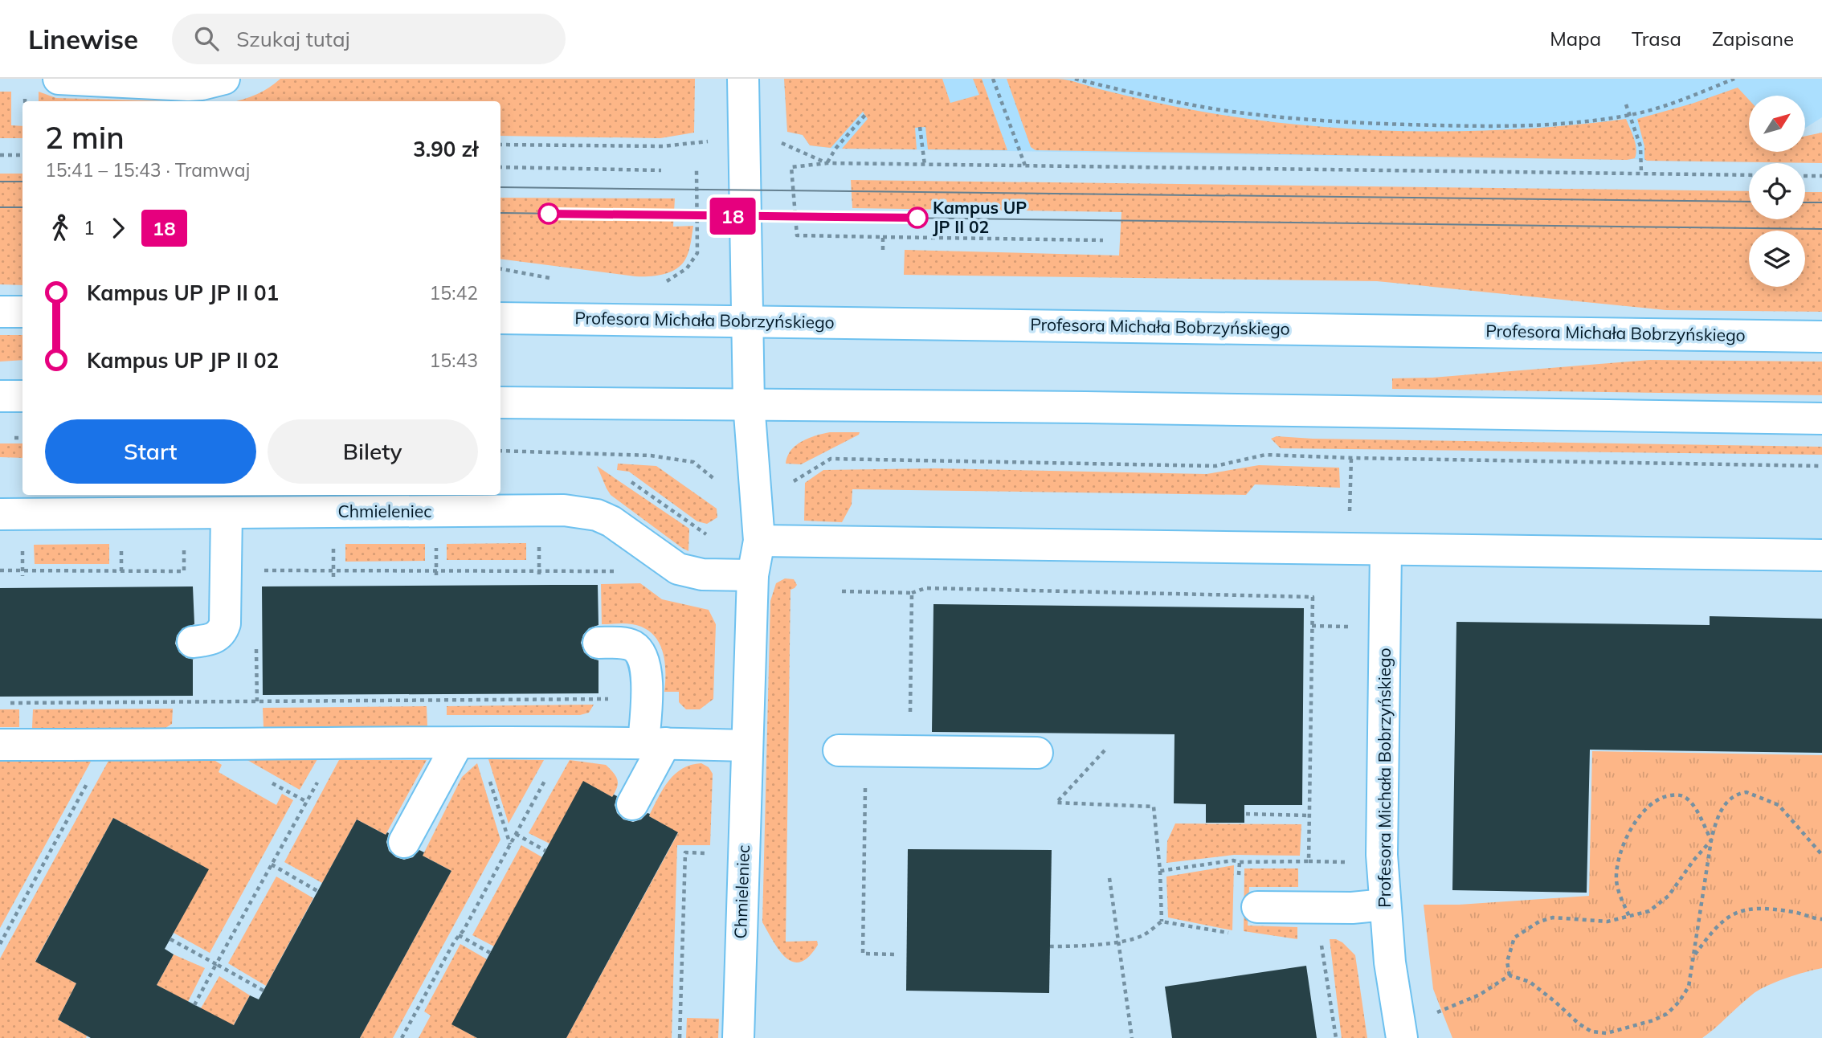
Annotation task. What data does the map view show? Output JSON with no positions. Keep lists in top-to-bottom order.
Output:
{
  "streets": {
    "street": ["Profesora Michała Bobrzyńskiego", "Chmieleniec"]
  },
  "crossings": [
    ["Profesora Michała Bobrzyńskiego", "Chmieleniec"]
  ],
  "places": ["Kampus UP JP II 02"],
  "lines": ["tram line 18"],
  "north": "top right",
  "page": {
    "header": "Linewise",
    "search": "Szukaj tutaj",
    "nav": ["Mapa", "Trasa", "Zapisane"],
    "on_map": "18",
    "heading": ["2 min", "15:41 – 15:43 · Tramwaj", "3.90 zł"],
    "legs": ["1", "18"],
    "list": [
      {
        "name": "Kampus UP JP II 01",
        "value": "15:42"
      },
      {
        "name": "Kampus UP JP II 02",
        "value": "15:43"
      }
    ],
    "buttons": ["Start", "Bilety"]
  }
}
